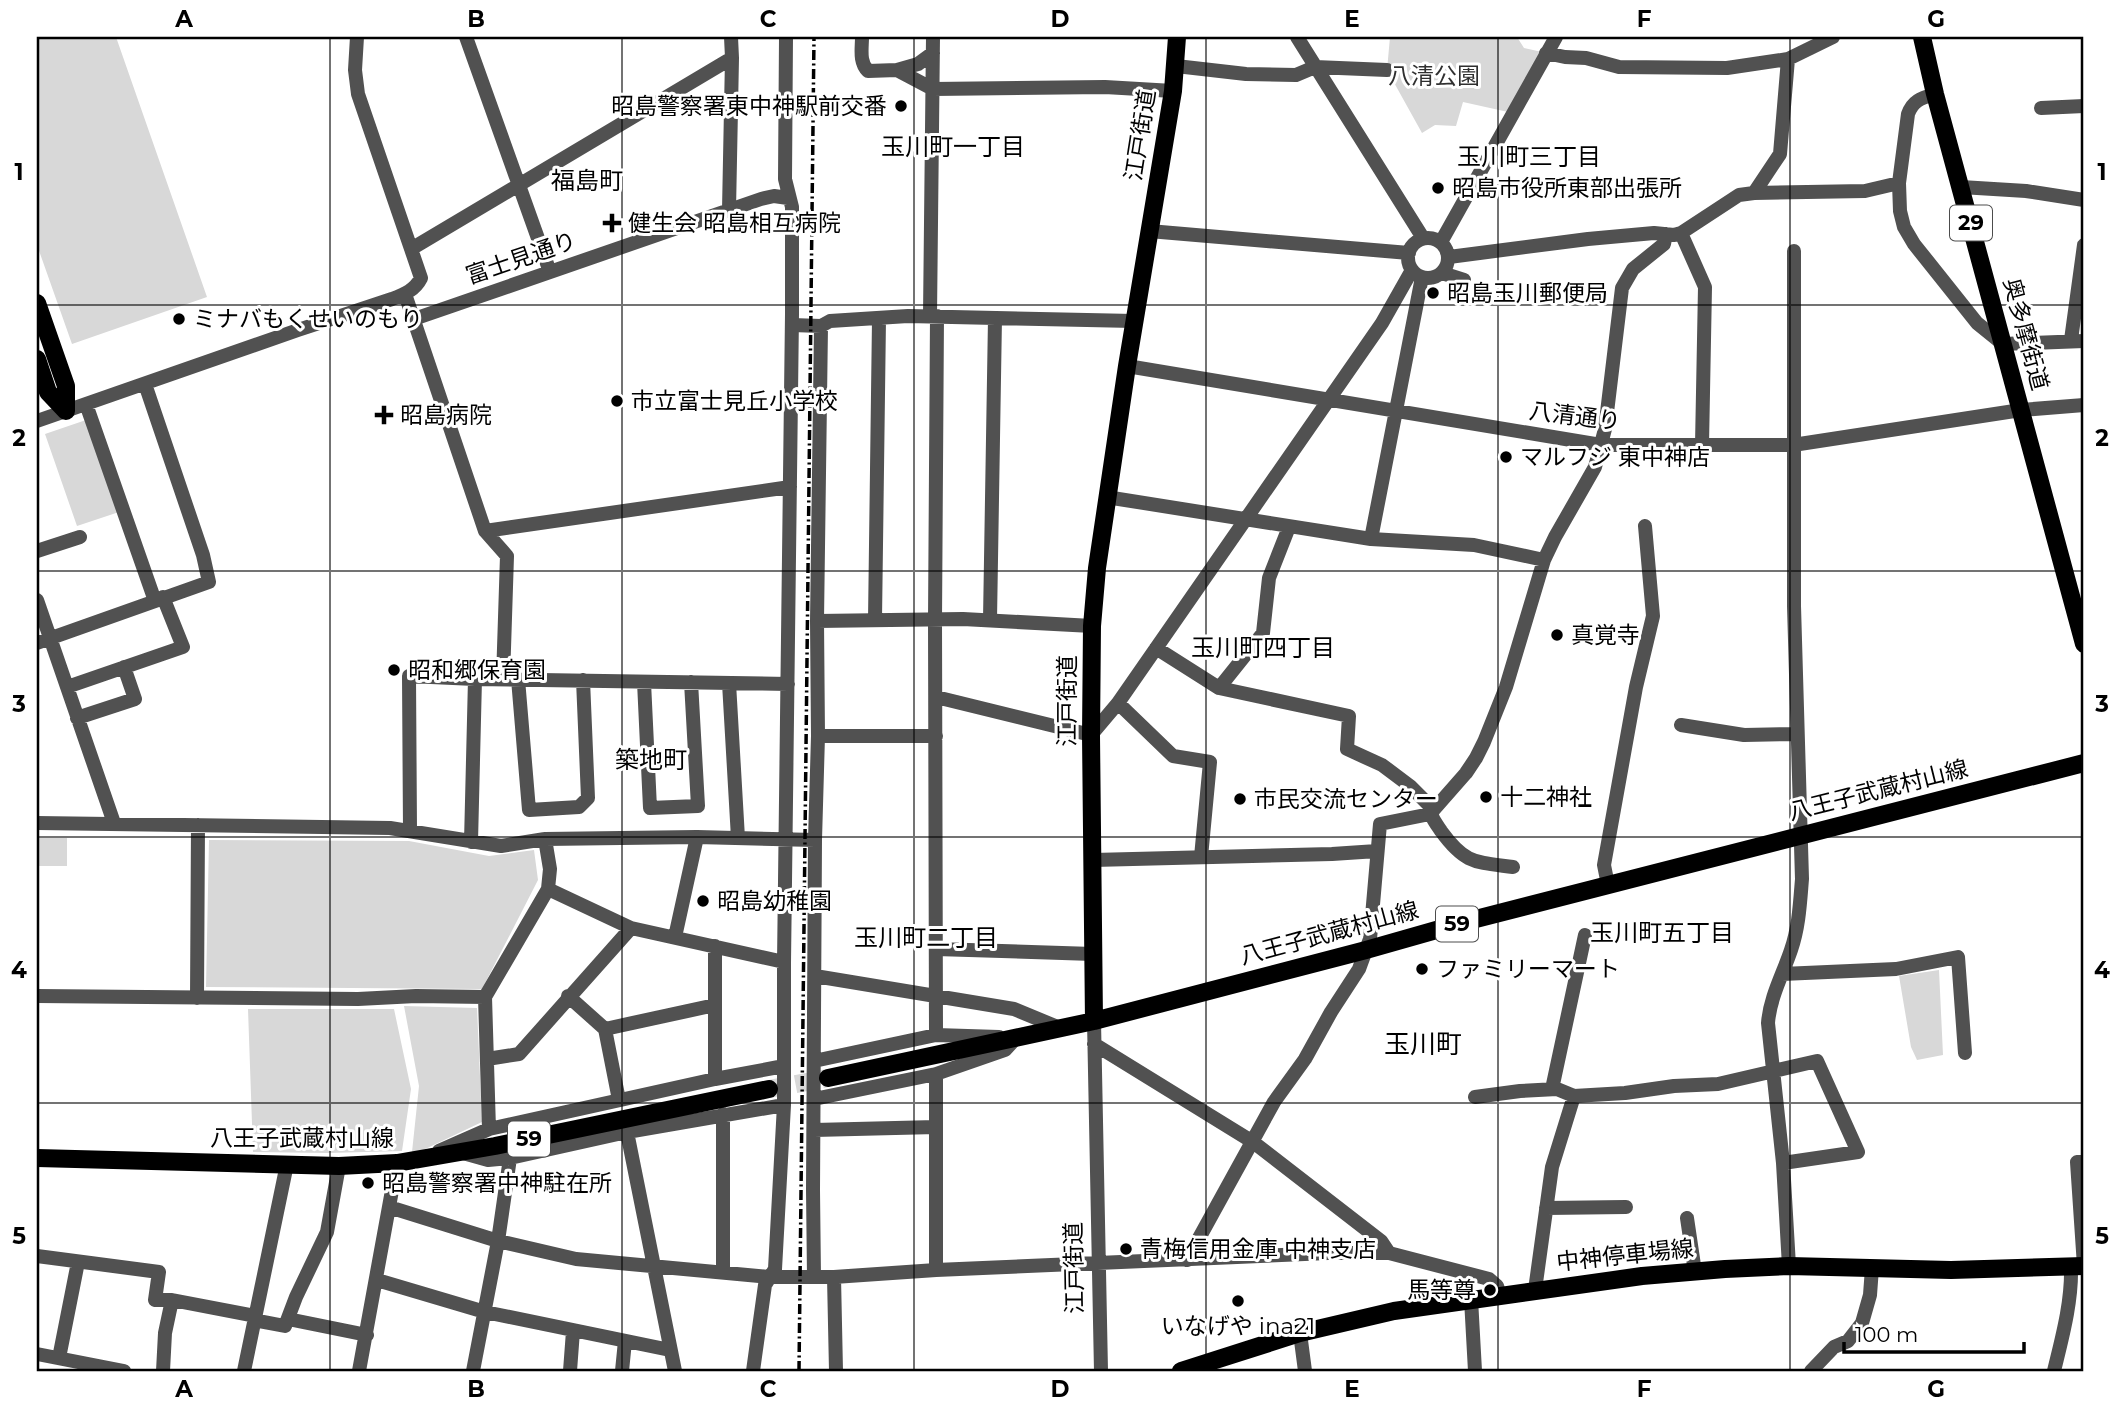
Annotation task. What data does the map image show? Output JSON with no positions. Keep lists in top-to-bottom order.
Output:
{
  "streets": {
    "main road": [
      "江戸街道",
      "29",
      "奥多摩街道",
      "八王子武蔵村山線",
      "59",
      "中神停車場線"
    ],
    "street": ["富士見通り", "八清通り"]
  },
  "crossings": [
    ["江戸街道", "八清通り"],
    ["江戸街道", "八王子武蔵村山線"],
    ["奥多摩街道", "八清通り"]
  ],
  "districts": [
    "玉川町一丁目",
    "玉川町三丁目",
    "福島町",
    "玉川町四丁目",
    "築地町",
    "玉川町五丁目",
    "玉川町二丁目",
    "玉川町"
  ],
  "parks": ["八清公園"],
  "places": {
    "other": [
      "昭島警察署東中神駅前交番",
      "昭島市役所東部出張所",
      "昭島玉川郵便局",
      "ミナバもくせいのもり",
      "市立富士見丘小学校",
      "マルフジ 東中神店",
      "真覚寺",
      "昭和郷保育園",
      "十二神社",
      "市民交流センター",
      "昭島幼稚園",
      "ファミリーマート",
      "昭島警察署中神駐在所",
      "青梅信用金庫 中神支店",
      "馬等尊",
      "いなげや ina21"
    ],
    "health": ["健生会 昭島相互病院", "昭島病院"]
  },
  "scale_bar": "100 m",
  "grid": {
    "columns": [
      "A",
      "B",
      "C",
      "D",
      "E",
      "F",
      "G"
    ],
    "rows": [
      "1",
      "2",
      "3",
      "4",
      "5"
    ]
  }
}
